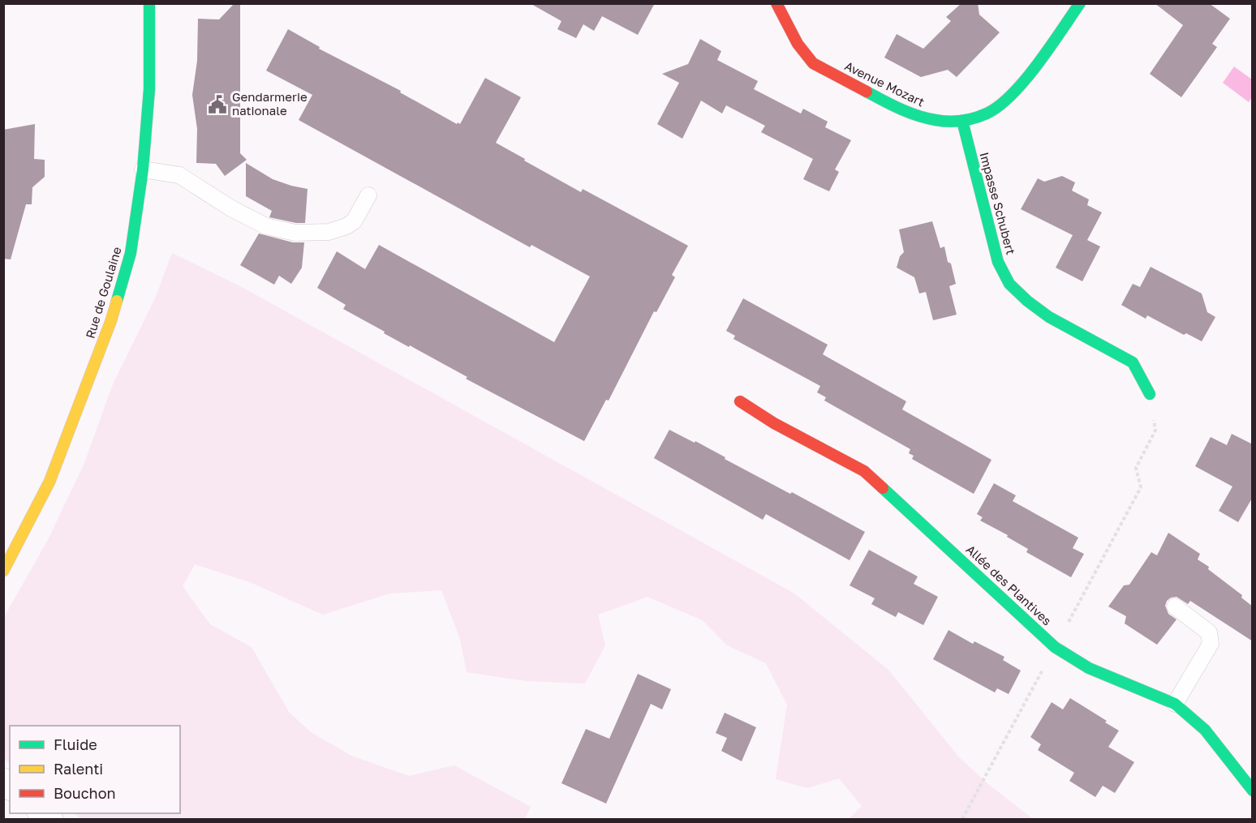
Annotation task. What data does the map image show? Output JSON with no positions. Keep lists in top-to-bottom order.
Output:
{
  "streets": {
    "street": [
      "Avenue Mozart",
      "Impasse Schubert",
      "Rue de Goulaine",
      "Allée des Plantives"
    ]
  },
  "crossings": [
    ["Avenue Mozart", "Impasse Schubert"]
  ],
  "places": {
    "public building": ["Gendarmerie nationale"]
  },
  "legend": ["Fluide", "Ralenti", "Bouchon"]
}
